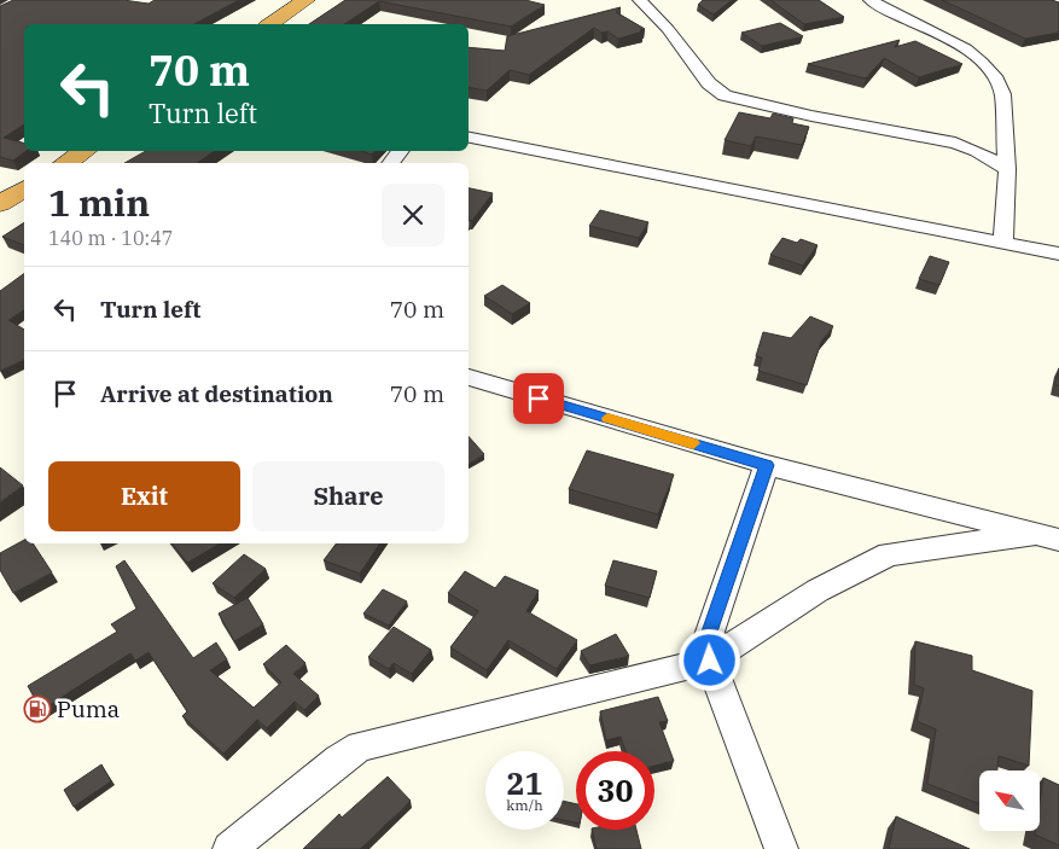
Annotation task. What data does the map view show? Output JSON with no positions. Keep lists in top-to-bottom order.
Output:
{
  "places": {
    "fuel station": ["Puma"]
  },
  "north": "top left",
  "page": {
    "turn": ["70 m", "Turn left"],
    "heading": ["1 min", "140 m · 10:47"],
    "list": [
      {
        "name": "Turn left",
        "value": "70 m"
      },
      {
        "name": "Arrive at destination",
        "value": "70 m"
      }
    ],
    "buttons": ["Exit", "Share"],
    "speed": "21 km/h",
    "limit": "30"
  }
}
